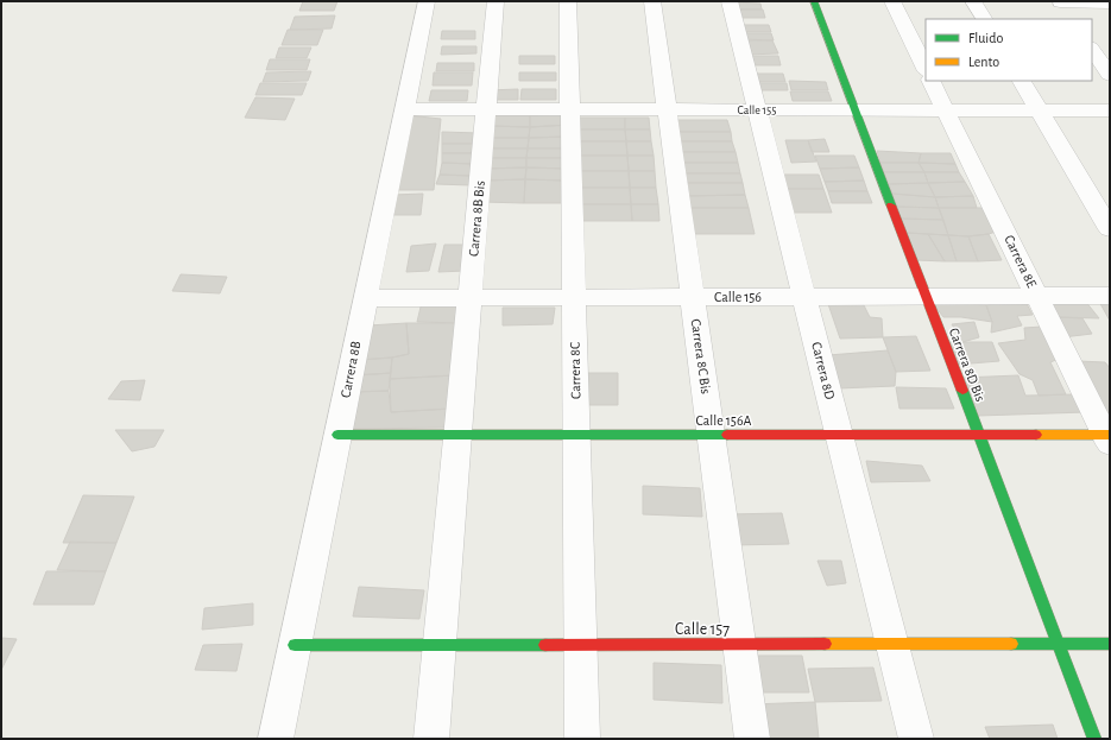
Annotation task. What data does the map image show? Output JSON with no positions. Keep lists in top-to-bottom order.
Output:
{
  "streets": {
    "street": [
      "Calle 155",
      "Carrera 8B Bis",
      "Carrera 8E",
      "Calle 156",
      "Carrera 8C Bis",
      "Carrera 8D Bis",
      "Carrera 8B",
      "Carrera 8C",
      "Carrera 8D",
      "Calle 156A",
      "Calle 157"
    ]
  },
  "crossings": [
    ["Calle 155", "Carrera 8B Bis"],
    ["Calle 155", "Carrera 8E"],
    ["Calle 155", "Carrera 8C Bis"],
    ["Calle 155", "Carrera 8D Bis"],
    ["Calle 155", "Carrera 8B"],
    ["Calle 155", "Carrera 8C"],
    ["Calle 155", "Carrera 8D"],
    ["Carrera 8B Bis", "Calle 156"],
    ["Carrera 8B Bis", "Calle 156A"],
    ["Carrera 8B Bis", "Calle 157"],
    ["Carrera 8E", "Calle 156"],
    ["Carrera 8E", "Calle 156A"],
    ["Calle 156", "Carrera 8C Bis"],
    ["Calle 156", "Carrera 8D Bis"],
    ["Calle 156", "Carrera 8B"],
    ["Calle 156", "Carrera 8C"],
    ["Calle 156", "Carrera 8D"],
    ["Carrera 8C Bis", "Calle 156A"],
    ["Carrera 8C Bis", "Calle 157"],
    ["Carrera 8D Bis", "Calle 156A"],
    ["Carrera 8D Bis", "Calle 157"],
    ["Carrera 8B", "Calle 156A"],
    ["Carrera 8B", "Calle 157"],
    ["Carrera 8C", "Calle 156A"],
    ["Carrera 8C", "Calle 157"],
    ["Carrera 8D", "Calle 156A"],
    ["Carrera 8D", "Calle 157"]
  ],
  "legend": ["Fluido", "Lento"]
}
